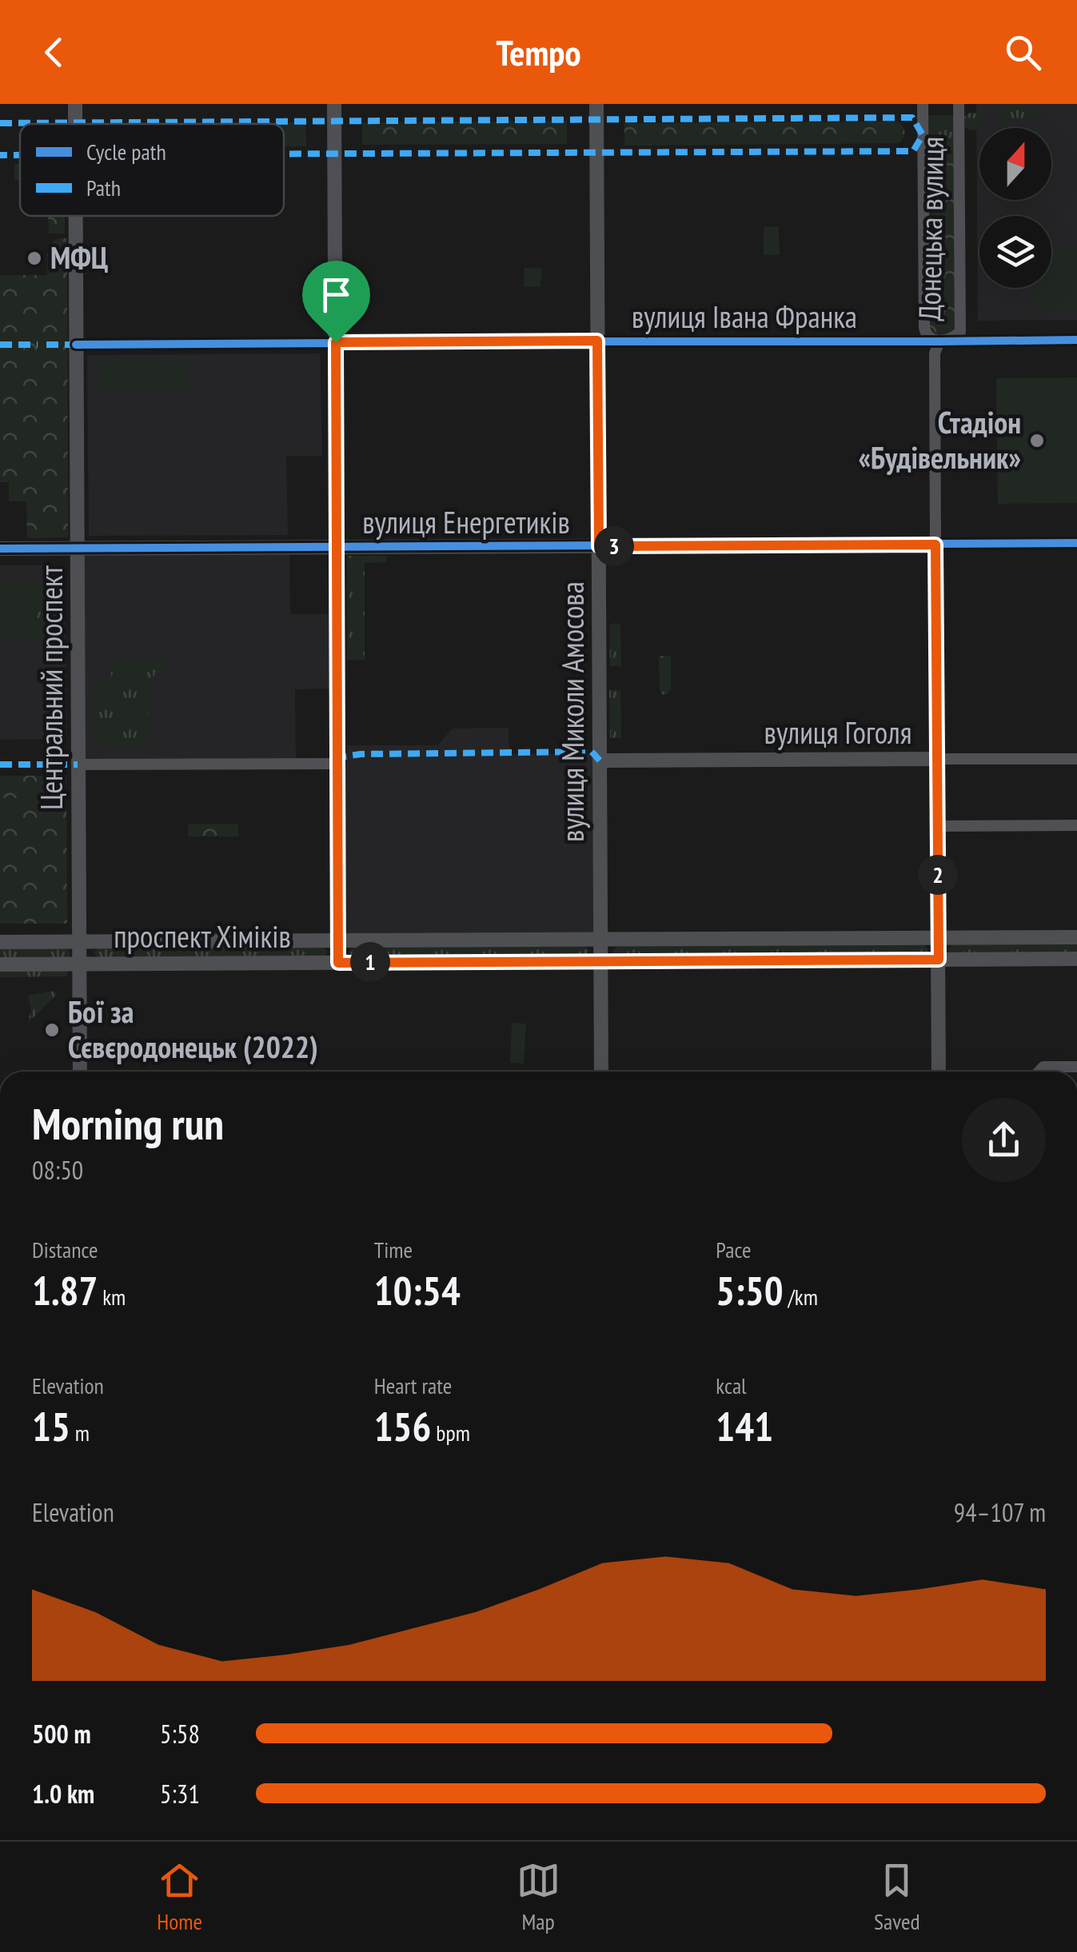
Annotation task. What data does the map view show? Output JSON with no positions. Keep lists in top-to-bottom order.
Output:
{
  "streets": {
    "street": [
      "Донецька вулиця",
      "вулиця Івана Франка",
      "вулиця Енергетиків",
      "Центральний проспект",
      "вулиця Миколи Амосова",
      "вулиця Гоголя",
      "проспект Хіміків"
    ]
  },
  "crossings": [
    ["Донецька вулиця", "вулиця Івана Франка"],
    ["Донецька вулиця", "вулиця Енергетиків"],
    ["Донецька вулиця", "вулиця Гоголя"],
    ["Донецька вулиця", "проспект Хіміків"],
    ["вулиця Івана Франка", "Центральний проспект"],
    ["вулиця Івана Франка", "вулиця Миколи Амосова"],
    ["вулиця Енергетиків", "Центральний проспект"],
    ["вулиця Енергетиків", "вулиця Миколи Амосова"],
    ["Центральний проспект", "проспект Хіміків"],
    ["вулиця Миколи Амосова", "вулиця Гоголя"],
    ["вулиця Миколи Амосова", "проспект Хіміків"]
  ],
  "places": ["МФЦ", "Стадіон «Будівельник»", "Бої за Сєвєродонецьк (2022)"],
  "legend": ["Cycle path", "Path"],
  "north": "top",
  "page": {
    "header": "Tempo",
    "pins": ["3", "2", "1"],
    "heading": ["Morning run", "08:50"],
    "stats": [
      ["Distance", "1.87 km"],
      ["Time", "10:54"],
      ["Pace", "5:50 /km"],
      ["Elevation", "15 m"],
      ["Heart rate", "156 bpm"],
      ["kcal", "141"]
    ],
    "chart": ["Elevation", "94–107 m"],
    "list": [
      {
        "name": "500 m",
        "note": "5:58"
      },
      {
        "name": "1.0 km",
        "note": "5:31"
      }
    ],
    "tabs": ["Home", "Map", "Saved"]
  }
}
